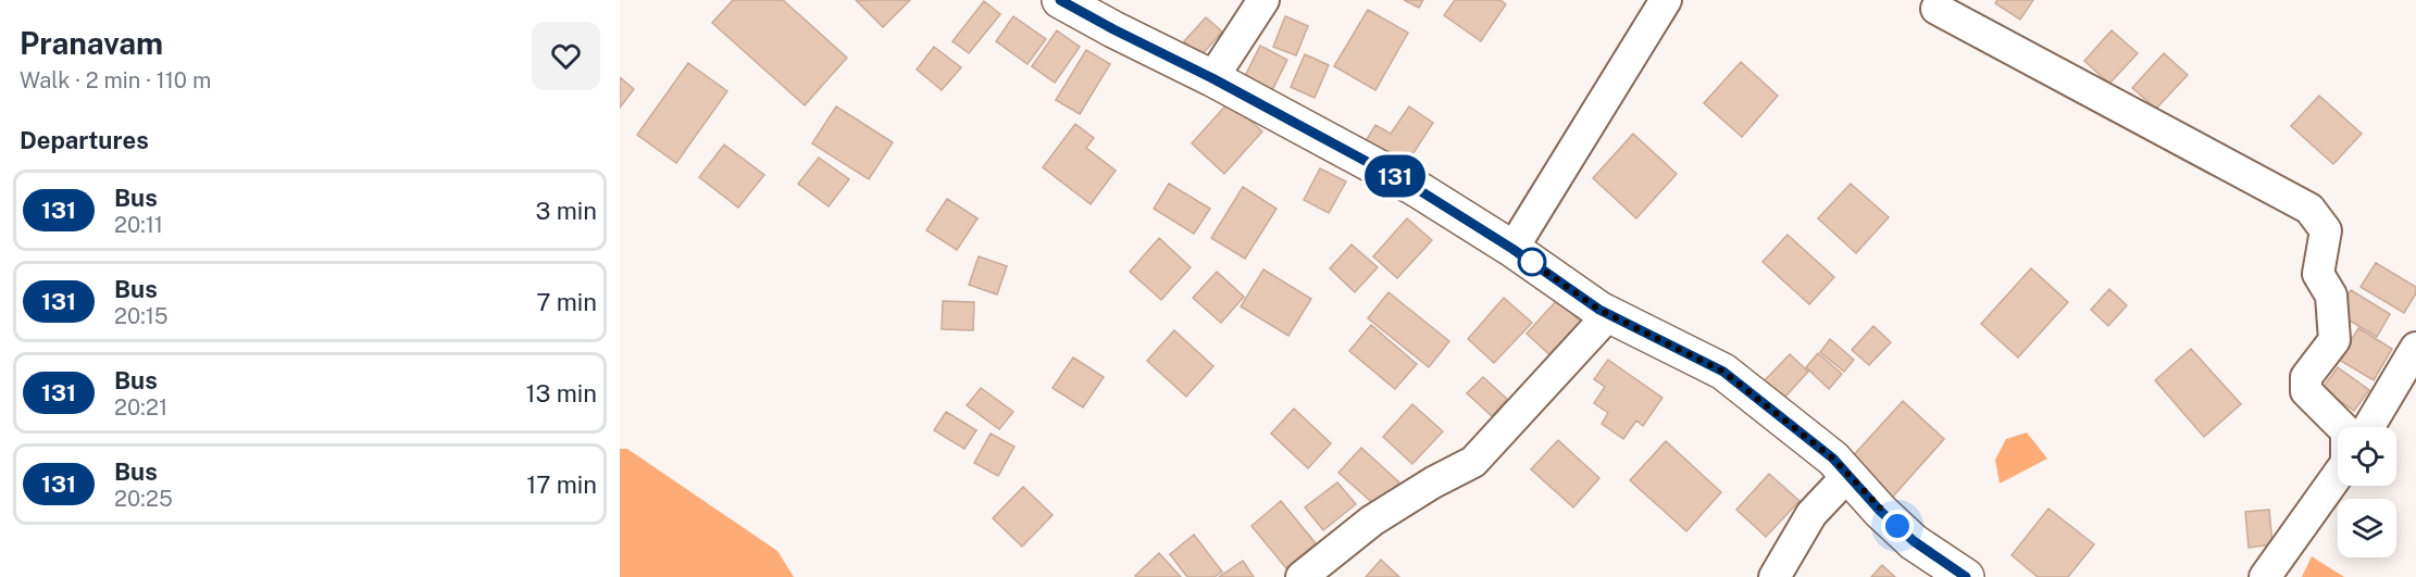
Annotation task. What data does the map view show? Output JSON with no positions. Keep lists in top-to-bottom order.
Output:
{
  "lines": ["bus line 131"],
  "page": {
    "heading": [
      ["Pranavam", "Walk · 2 min · 110 m"],
      "Departures"
    ],
    "on_map": "131",
    "list": [
      {
        "mark": "131",
        "name": "Bus",
        "note": "20:11",
        "value": "3 min"
      },
      {
        "mark": "131",
        "name": "Bus",
        "note": "20:15",
        "value": "7 min"
      },
      {
        "mark": "131",
        "name": "Bus",
        "note": "20:21",
        "value": "13 min"
      },
      {
        "mark": "131",
        "name": "Bus",
        "note": "20:25",
        "value": "17 min"
      }
    ]
  }
}
